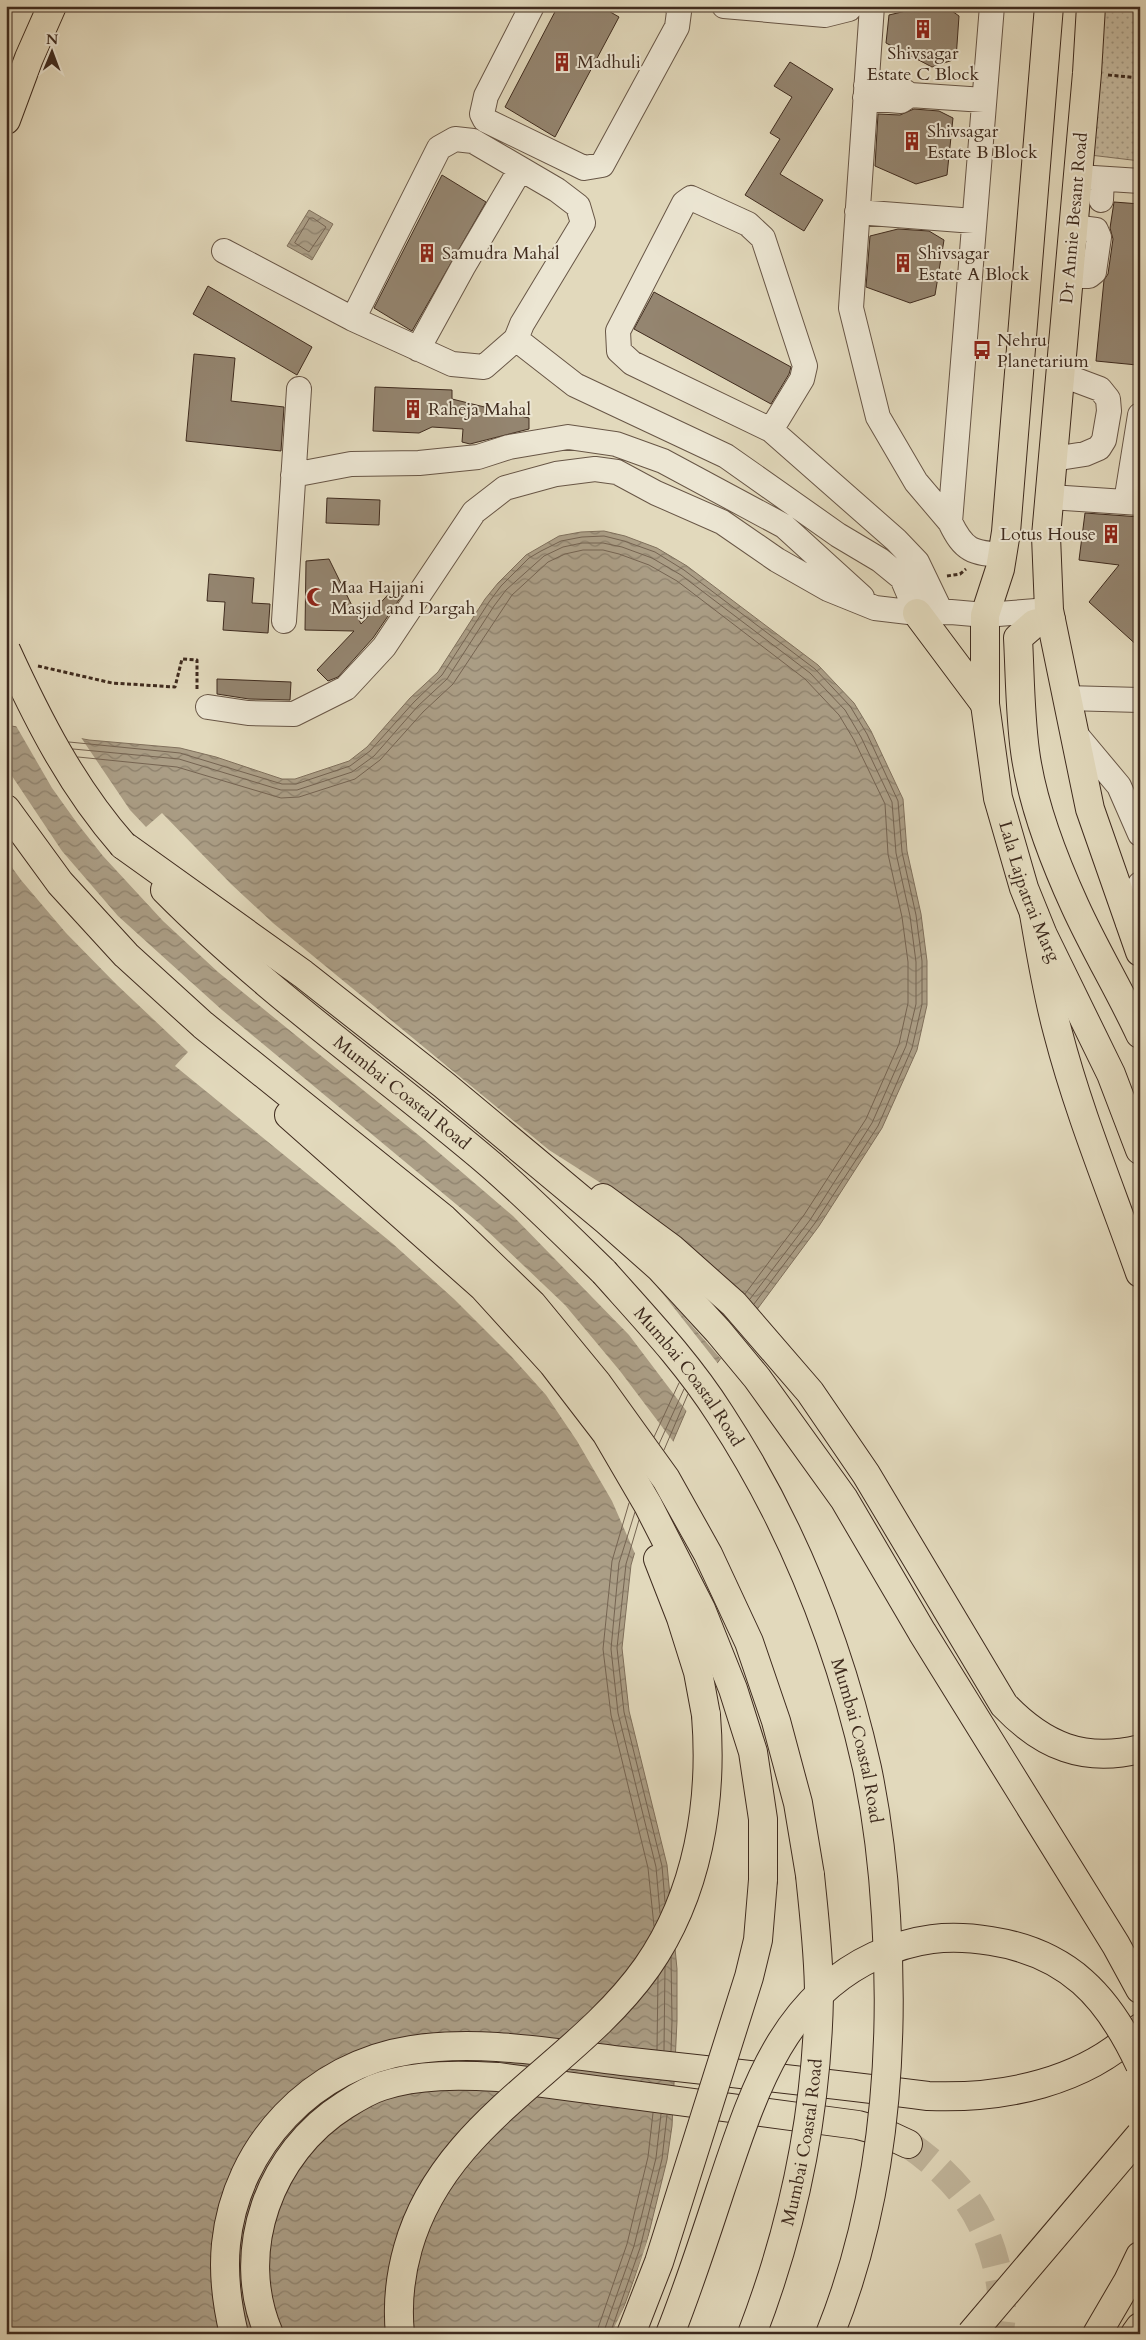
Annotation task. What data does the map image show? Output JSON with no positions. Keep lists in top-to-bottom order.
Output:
{
  "streets": {
    "main road": ["Dr Annie Besant Road", "Lala Lajpatrai Marg", "Mumbai Coastal Road"]
  },
  "places": {
    "building": [
      "Shivsagar Estate C Block",
      "Madhuli",
      "Shivsagar Estate B Block",
      "Samudra Mahal",
      "Shivsagar Estate A Block",
      "Raheja Mahal",
      "Lotus House"
    ],
    "bus stop": ["Nehru Planetarium"],
    "mosque": ["Maa Hajjani Masjid and Dargah"]
  },
  "north": "top"
}
